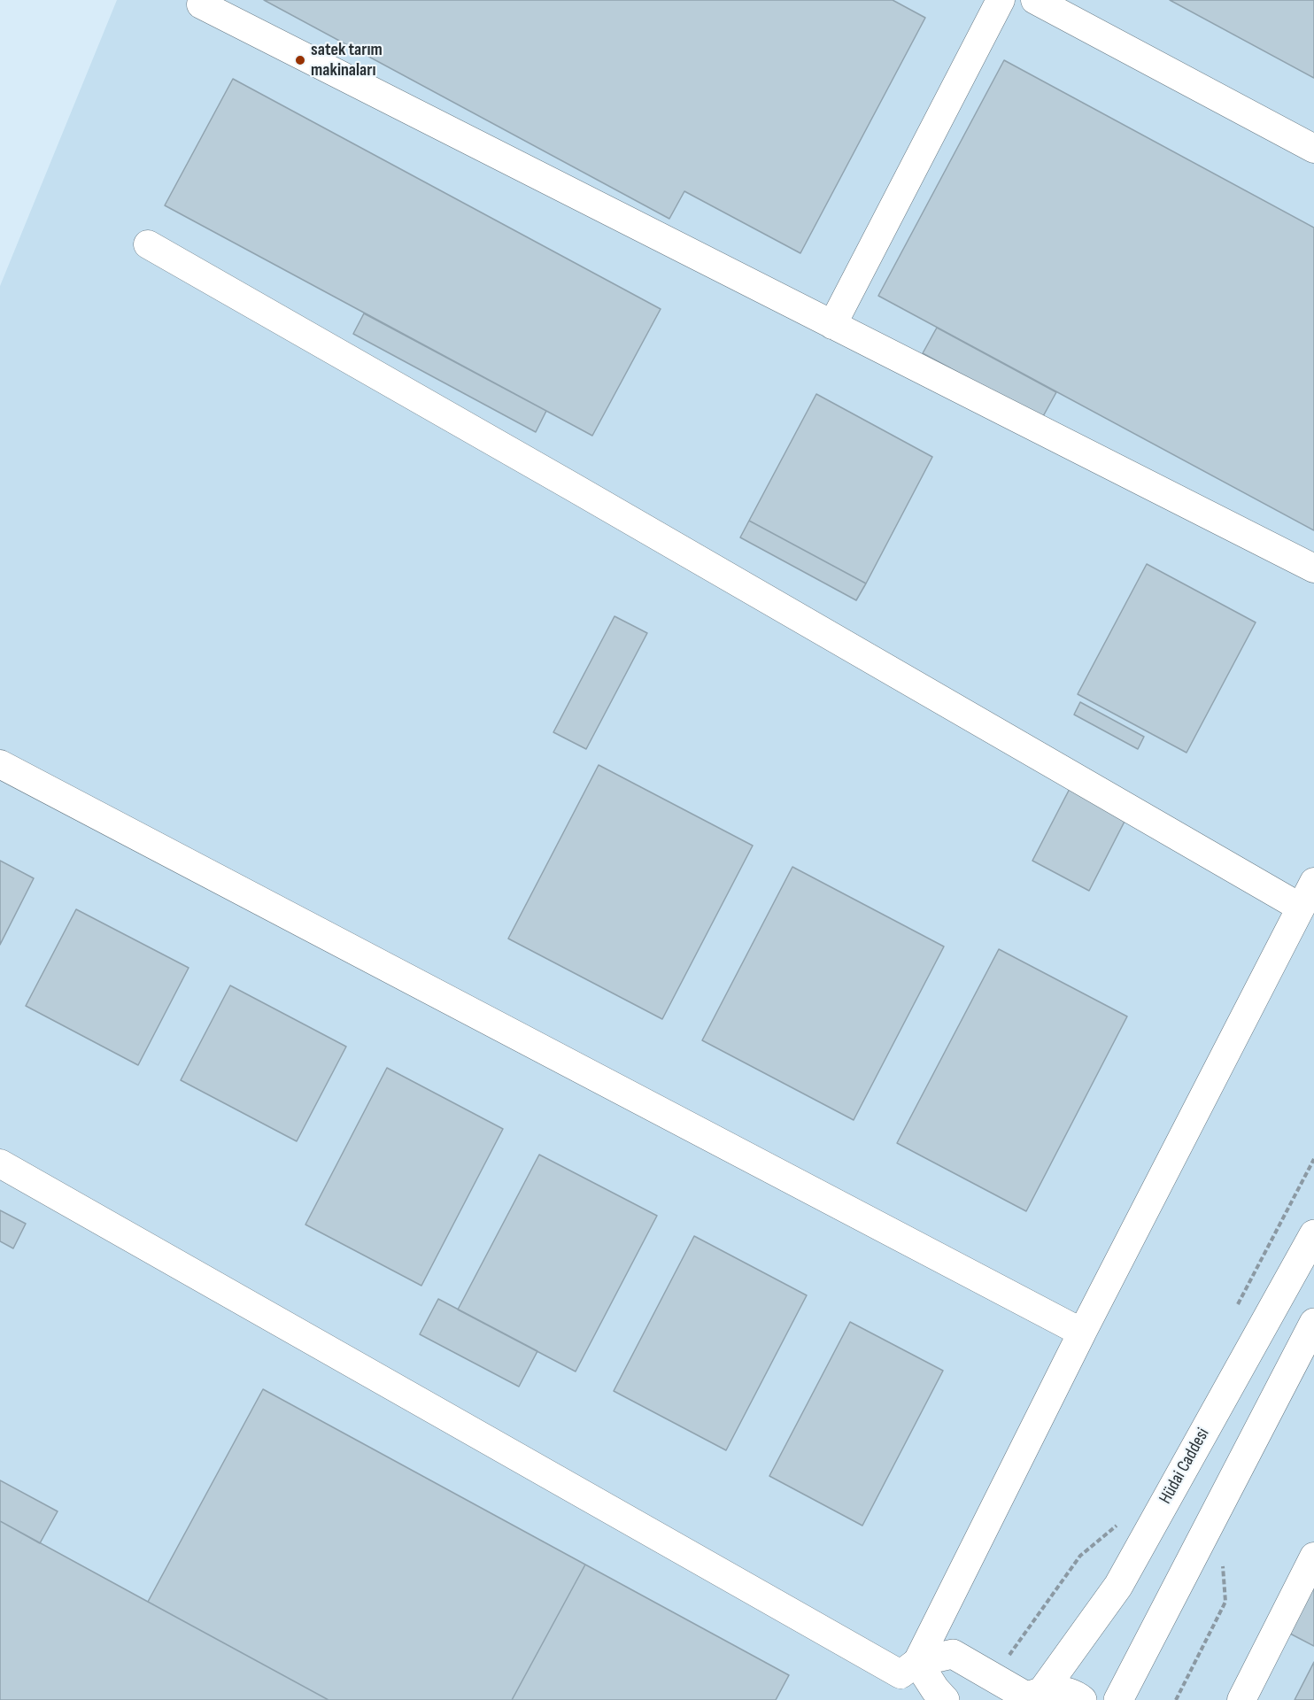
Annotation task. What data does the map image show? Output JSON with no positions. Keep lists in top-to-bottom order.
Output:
{
  "streets": {
    "street": ["Hüdai Caddesi"]
  },
  "places": ["satek tarım makinaları"]
}
